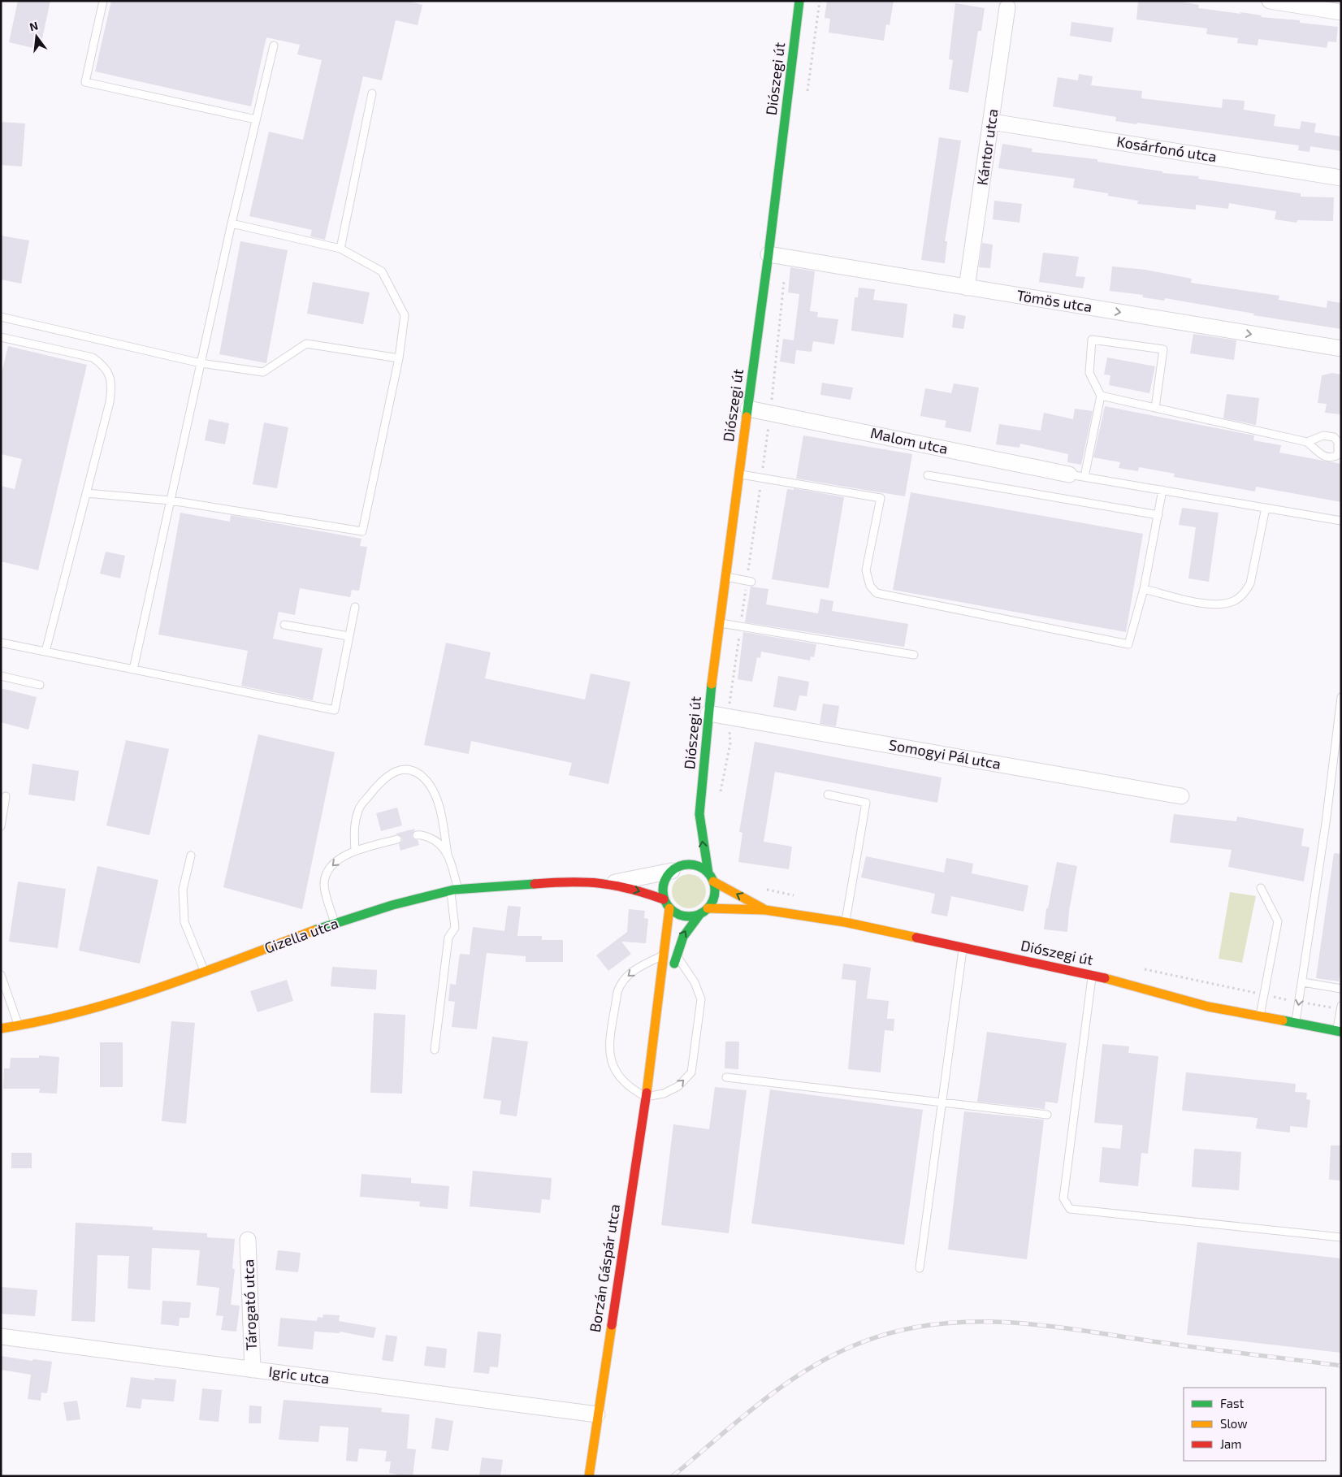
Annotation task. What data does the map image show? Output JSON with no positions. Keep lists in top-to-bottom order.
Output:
{
  "streets": {
    "main road": ["Diószegi út", "Gizella utca", "Borzán Gáspár utca"],
    "street": [
      "Kántor utca",
      "Kosárfonó utca",
      "Tömös utca",
      "Malom utca",
      "Somogyi Pál utca",
      "Tárogató utca",
      "Igric utca"
    ]
  },
  "crossings": [
    ["Diószegi út", "Tömös utca"],
    ["Diószegi út", "Malom utca"],
    ["Diószegi út", "Somogyi Pál utca"],
    ["Diószegi út", "Gizella utca"],
    ["Diószegi út", "Borzán Gáspár utca"],
    ["Kántor utca", "Kosárfonó utca"],
    ["Kántor utca", "Tömös utca"],
    ["Gizella utca", "Borzán Gáspár utca"],
    ["Borzán Gáspár utca", "Igric utca"],
    ["Tárogató utca", "Igric utca"]
  ],
  "one_way": ["Tömös utca"],
  "legend": ["Fast", "Slow", "Jam"],
  "north": "top"
}
